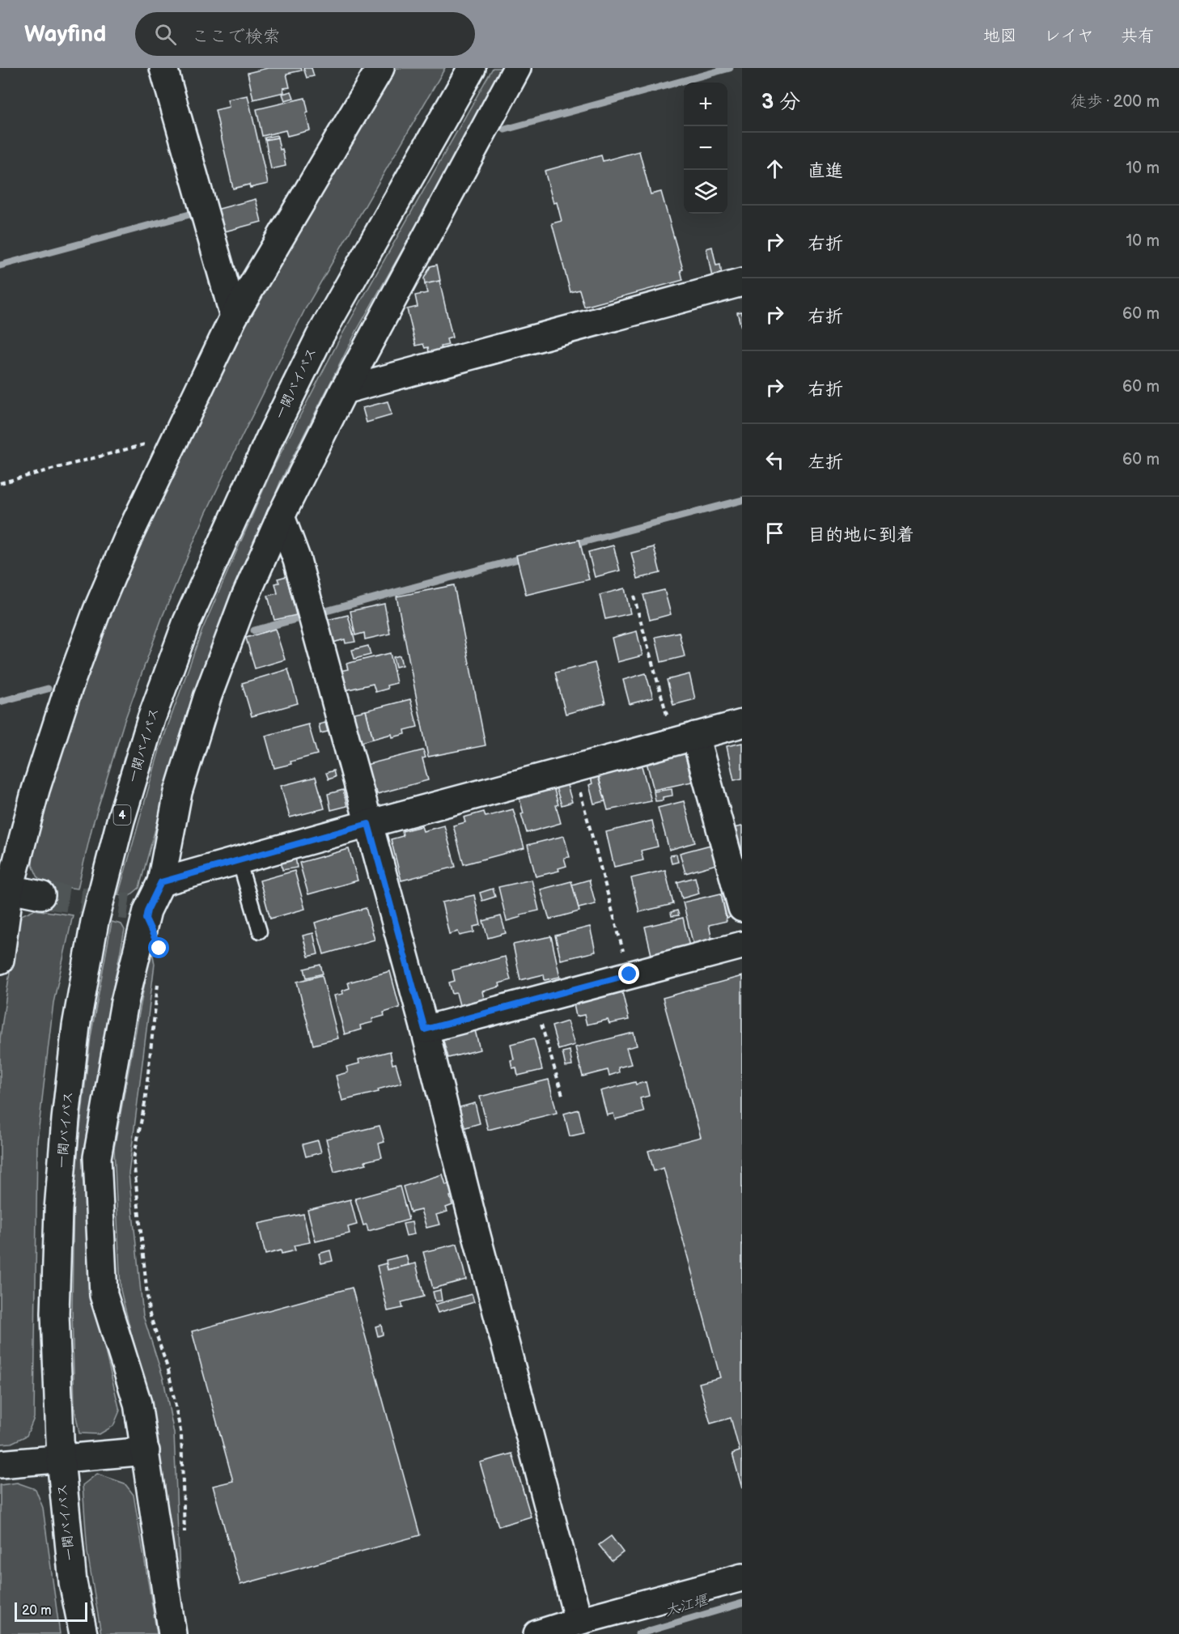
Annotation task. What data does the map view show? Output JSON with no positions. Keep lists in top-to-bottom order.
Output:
{
  "streets": {
    "main road": ["一関バイパス", "4"]
  },
  "water": ["大江堰"],
  "scale_bar": "20 m",
  "page": {
    "header": "Wayfind",
    "search": "ここで検索",
    "nav": ["地図", "レイヤ", "共有"],
    "heading": ["3 分", "徒歩 · 200 m"],
    "map_buttons": ["+", "−"],
    "list": [
      ["直進", "10 m"],
      ["右折", "10 m"],
      ["右折", "60 m"],
      ["右折", "60 m"],
      ["左折", "60 m"],
      "目的地に到着"
    ],
    "scale": "20 m"
  }
}
